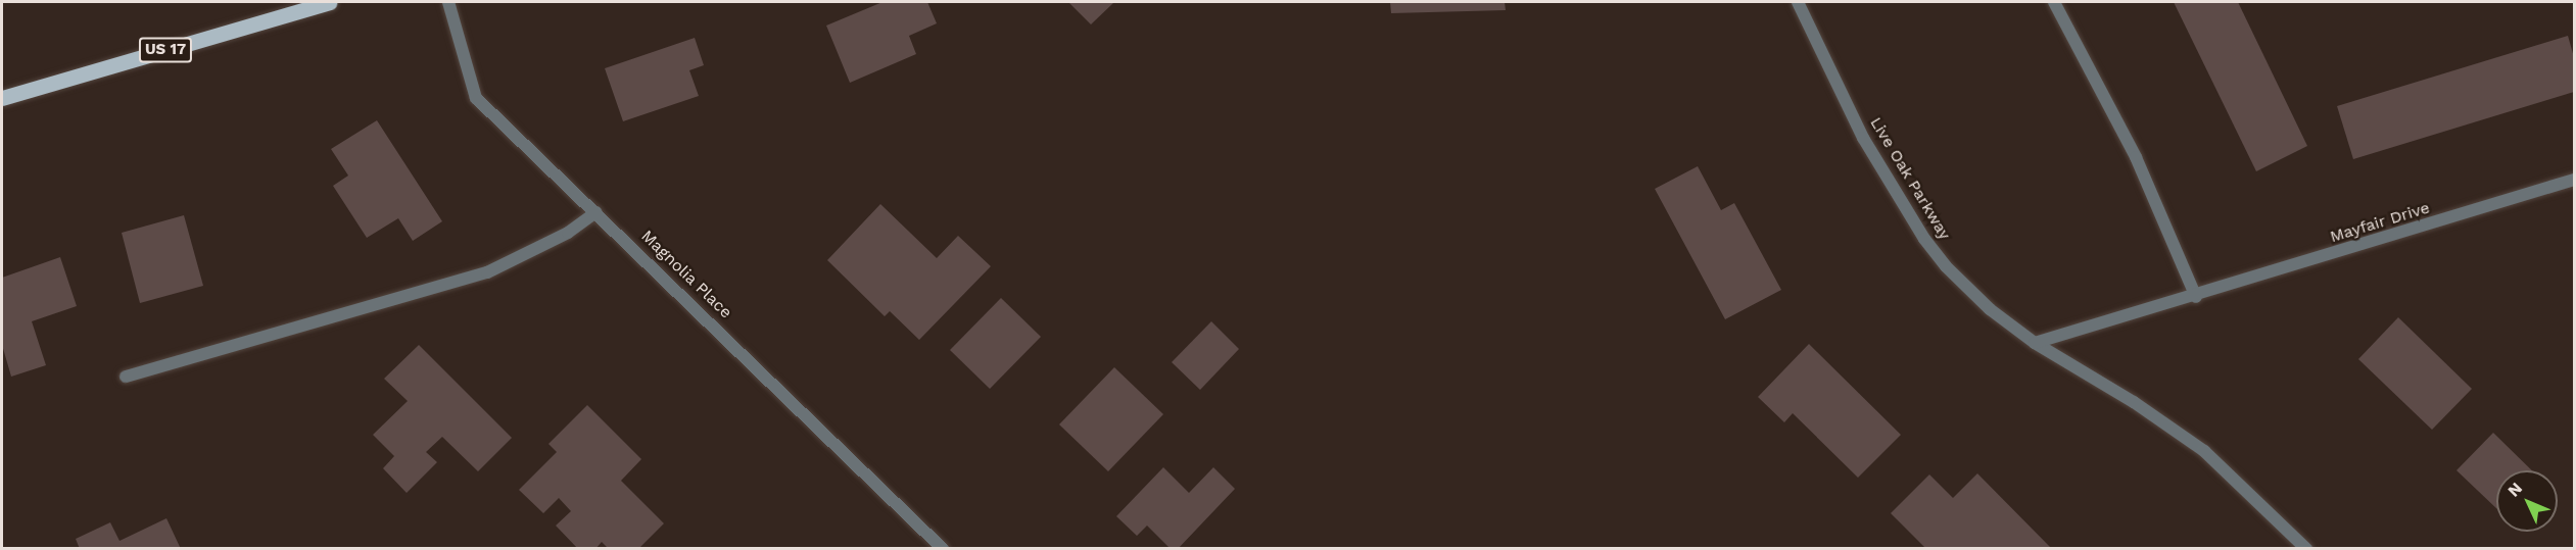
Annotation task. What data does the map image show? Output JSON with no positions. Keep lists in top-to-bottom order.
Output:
{
  "streets": {
    "main road": ["US 17"],
    "street": ["Live Oak Parkway", "Mayfair Drive", "Magnolia Place"]
  },
  "crossings": [
    ["Live Oak Parkway", "Mayfair Drive"]
  ],
  "north": "top left"
}
